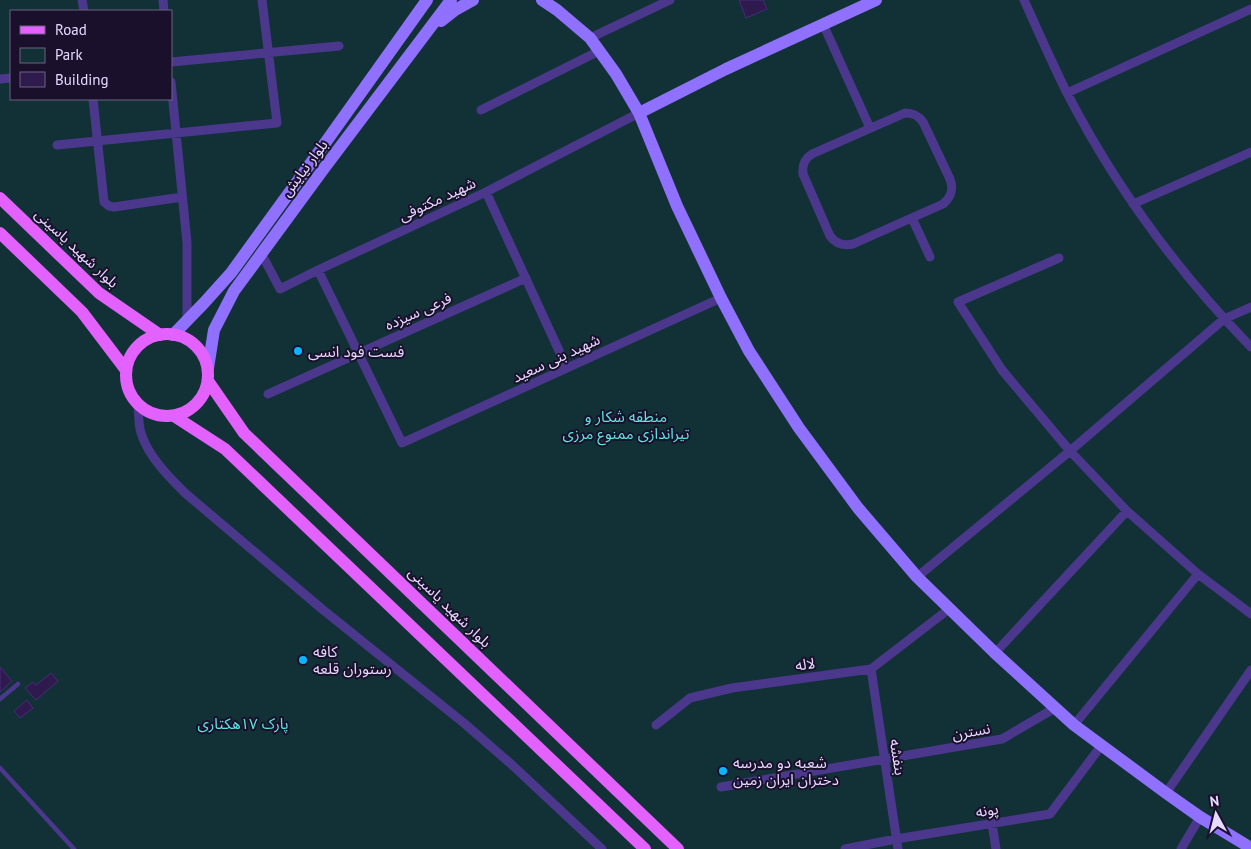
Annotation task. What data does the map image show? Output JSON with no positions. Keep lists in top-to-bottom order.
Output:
{
  "streets": {
    "main road": ["بلوار شهید یاسینی"],
    "street": [
      "بلوار نیایش",
      "شهید مکتوفی",
      "فرعی سیزده",
      "شهید بنی سعید",
      "لاله",
      "نسترن",
      "بنفشه",
      "پونه"
    ]
  },
  "crossings": [
    ["بلوار نیایش", "شهید مکتوفی"],
    ["بلوار نیایش", "بلوار شهید یاسینی"],
    ["فرعی سیزده", "شهید بنی سعید"],
    ["لاله", "بنفشه"],
    ["نسترن", "بنفشه"],
    ["بنفشه", "پونه"]
  ],
  "parks": ["منطقه شکار و تیراندازی ممنوع مرزی", "پارک ۱۷هکتاری"],
  "places": ["فست فود انسی", "کافه رستوران قلعه", "شعبه دو مدرسه دختران ایران زمین"],
  "legend": ["Road", "Park", "Building"],
  "north": "top"
}
